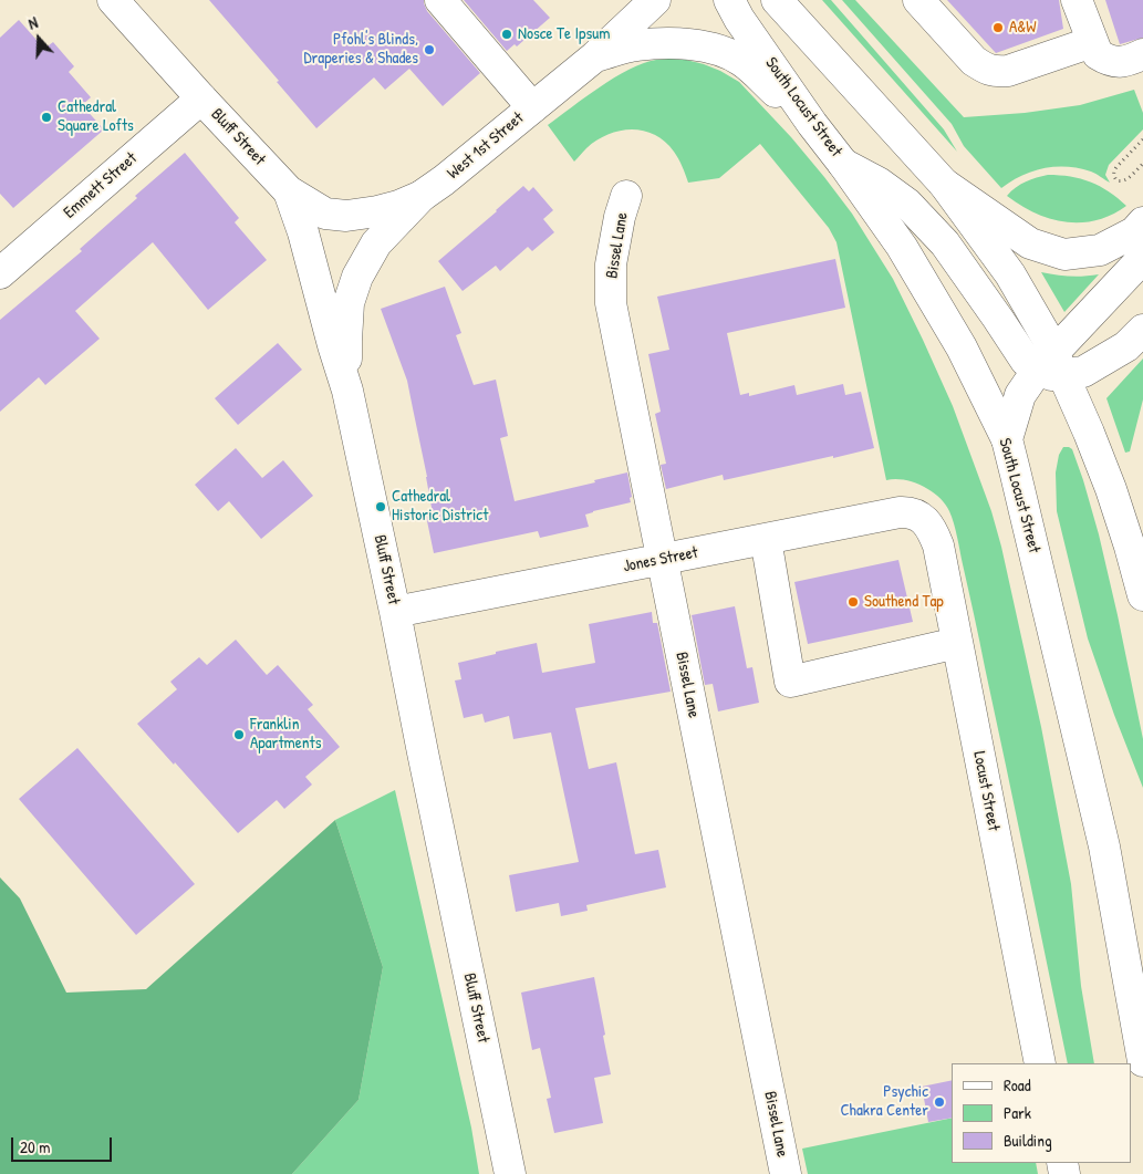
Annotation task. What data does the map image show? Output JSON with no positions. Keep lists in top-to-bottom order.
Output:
{
  "streets": {
    "main road": [
      "South Locust Street",
      "Bluff Street",
      "West 1st Street",
      "Emmett Street",
      "Bissel Lane",
      "Jones Street",
      "Locust Street"
    ]
  },
  "crossings": [
    ["Bluff Street", "West 1st Street"],
    ["Bluff Street", "Emmett Street"],
    ["Bluff Street", "Jones Street"],
    ["Bissel Lane", "Jones Street"],
    ["Jones Street", "Locust Street"]
  ],
  "places": [
    "A&W",
    "Nosce Te Ipsum",
    "Pfohl's Blinds, Draperies & Shades",
    "Cathedral Square Lofts",
    "Cathedral Historic District",
    "Southend Tap",
    "Franklin Apartments",
    "Psychic Chakra Center"
  ],
  "legend": ["Road", "Park", "Building"],
  "scale_bar": "20 m",
  "north": "top"
}
